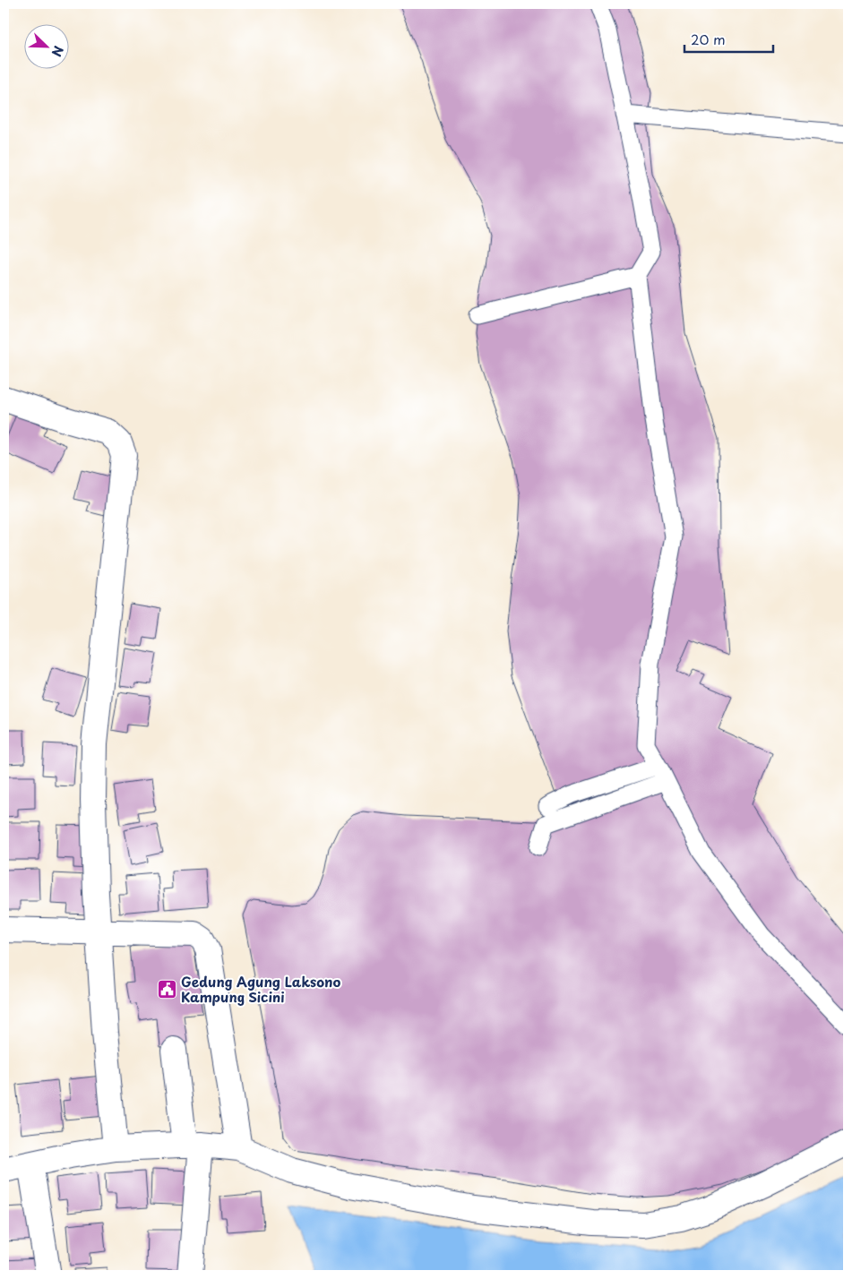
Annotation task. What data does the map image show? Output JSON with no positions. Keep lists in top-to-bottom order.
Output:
{
  "places": {
    "public building": ["Gedung Agung Laksono Kampung Sicini"]
  },
  "scale_bar": "20 m",
  "north": "bottom right"
}
